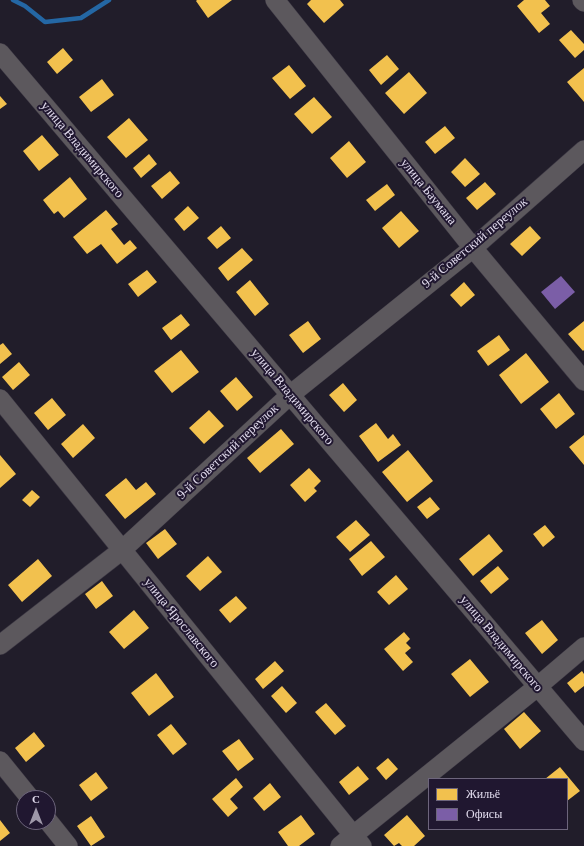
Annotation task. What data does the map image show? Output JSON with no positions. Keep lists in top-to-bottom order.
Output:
{
  "streets": {
    "street": [
      "улица Владимирского",
      "улица Баумана",
      "9-й Советский переулок",
      "улица Ярославского"
    ]
  },
  "crossings": [
    ["улица Владимирского", "9-й Советский переулок"],
    ["улица Баумана", "9-й Советский переулок"],
    ["9-й Советский переулок", "улица Ярославского"]
  ],
  "legend": ["Жильё", "Офисы"],
  "north": "top"
}
